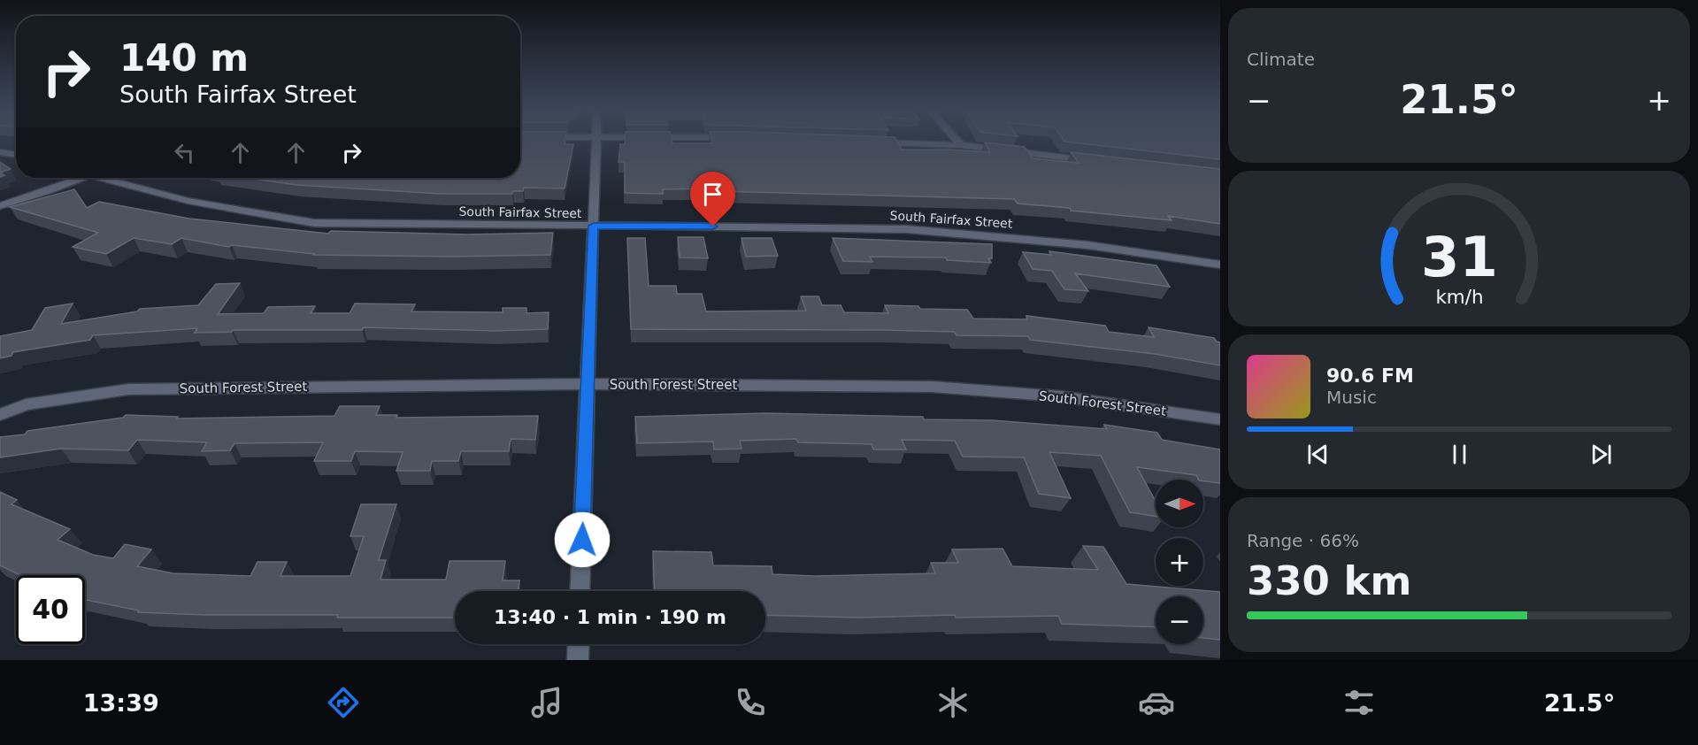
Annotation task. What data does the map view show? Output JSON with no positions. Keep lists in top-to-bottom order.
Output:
{
  "streets": {
    "street": ["South Fairfax Street", "South Forest Street"]
  },
  "north": "right",
  "page": {
    "tile": [
      "Climate",
      ["Range · 66%", "330 km"]
    ],
    "turn": ["140 m", "South Fairfax Street"],
    "heat": ["−", "21.5°", "+"],
    "song": ["90.6 FM", "Music"],
    "map_buttons": ["+", "−"],
    "limit": "40",
    "trip": "13:40 · 1 min · 190 m",
    "tabs": ["13:39", "21.5°"],
    "gauge": ["31", "km/h"]
  }
}
